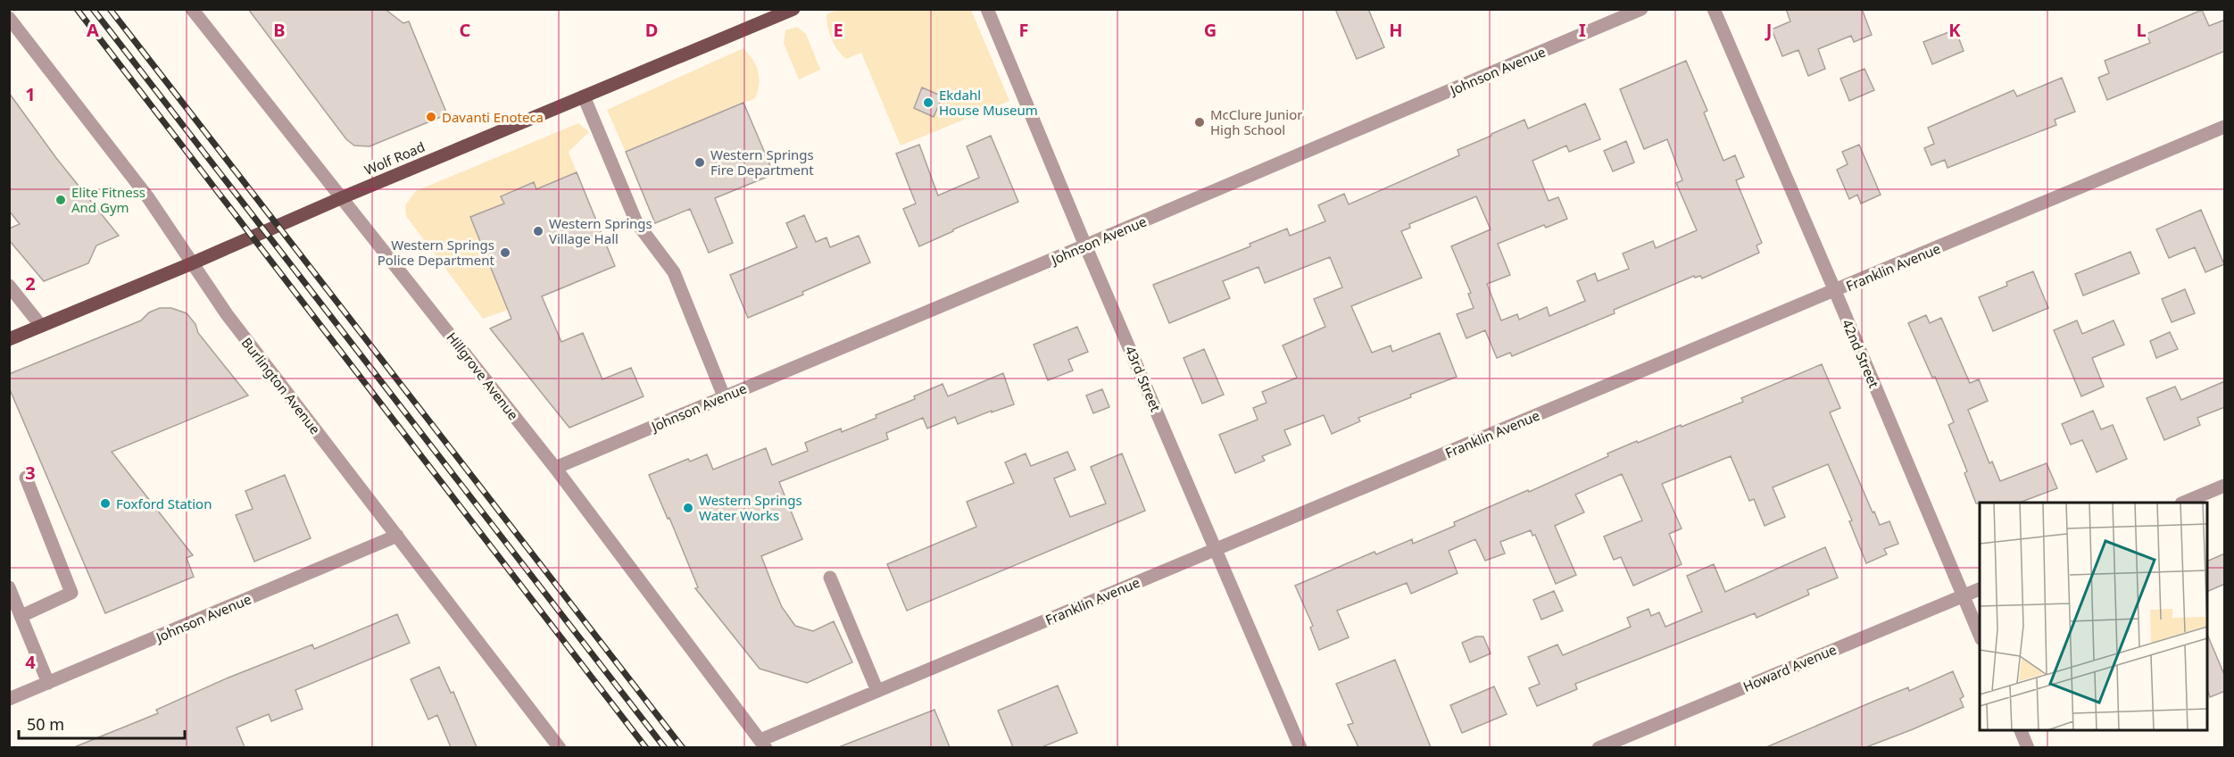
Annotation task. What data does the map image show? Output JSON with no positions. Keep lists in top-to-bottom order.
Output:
{
  "streets": {
    "main road": ["Wolf Road"],
    "street": [
      "Johnson Avenue",
      "Franklin Avenue",
      "42nd Street",
      "Hillgrove Avenue",
      "43rd Street",
      "Burlington Avenue",
      "Howard Avenue"
    ]
  },
  "crossings": [
    ["Johnson Avenue", "Hillgrove Avenue"],
    ["Johnson Avenue", "43rd Street"],
    ["Johnson Avenue", "Burlington Avenue"],
    ["Wolf Road", "Hillgrove Avenue"],
    ["Wolf Road", "Burlington Avenue"],
    ["Franklin Avenue", "42nd Street"],
    ["Franklin Avenue", "Hillgrove Avenue"],
    ["Franklin Avenue", "43rd Street"],
    ["42nd Street", "Howard Avenue"]
  ],
  "places": [
    "Ekdahl House Museum",
    "Davanti Enoteca",
    "McClure Junior High School",
    "Western Springs Fire Department",
    "Elite Fitness And Gym",
    "Western Springs Village Hall",
    "Western Springs Police Department",
    "Foxford Station",
    "Western Springs Water Works"
  ],
  "scale_bar": "50 m",
  "grid": {
    "columns": [
      "A",
      "B",
      "C",
      "D",
      "E",
      "F",
      "G",
      "H",
      "I",
      "J",
      "K",
      "L"
    ],
    "rows": [
      "1",
      "2",
      "3",
      "4"
    ]
  }
}
